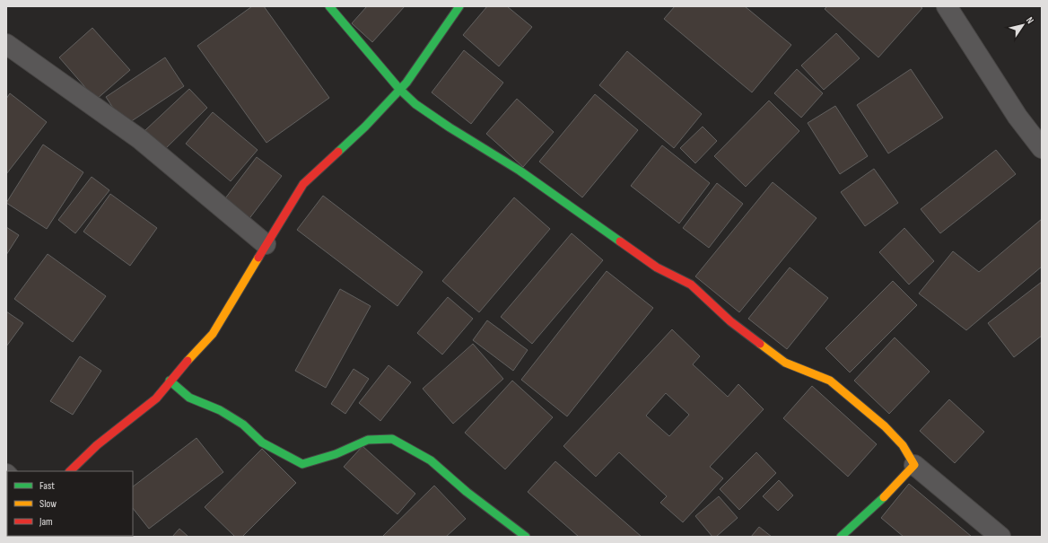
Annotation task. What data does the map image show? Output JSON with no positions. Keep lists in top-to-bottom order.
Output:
{
  "legend": ["Fast", "Slow", "Jam"],
  "north": "top right"
}
